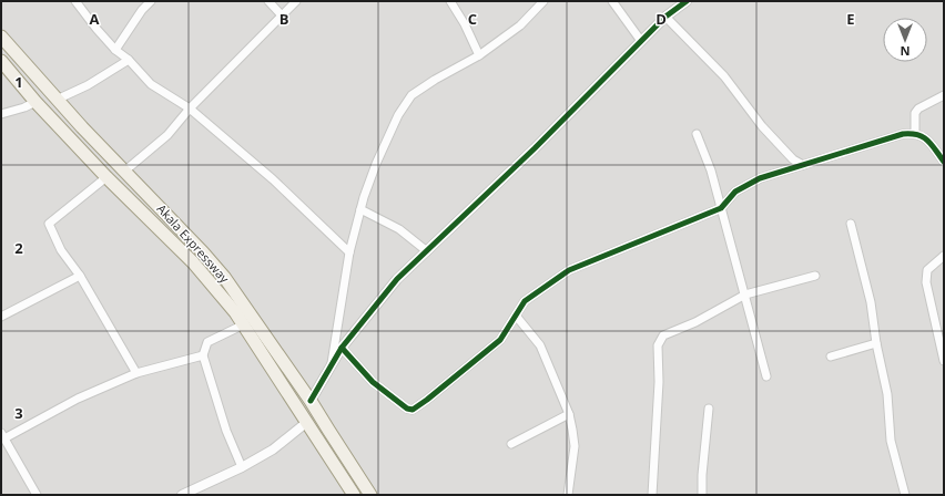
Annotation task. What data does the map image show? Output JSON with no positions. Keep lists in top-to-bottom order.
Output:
{
  "streets": {
    "main road": ["Akala Expressway"]
  },
  "north": "bottom",
  "grid": {
    "columns": [
      "A",
      "B",
      "C",
      "D",
      "E"
    ],
    "rows": ["1", "2", "3"]
  }
}
